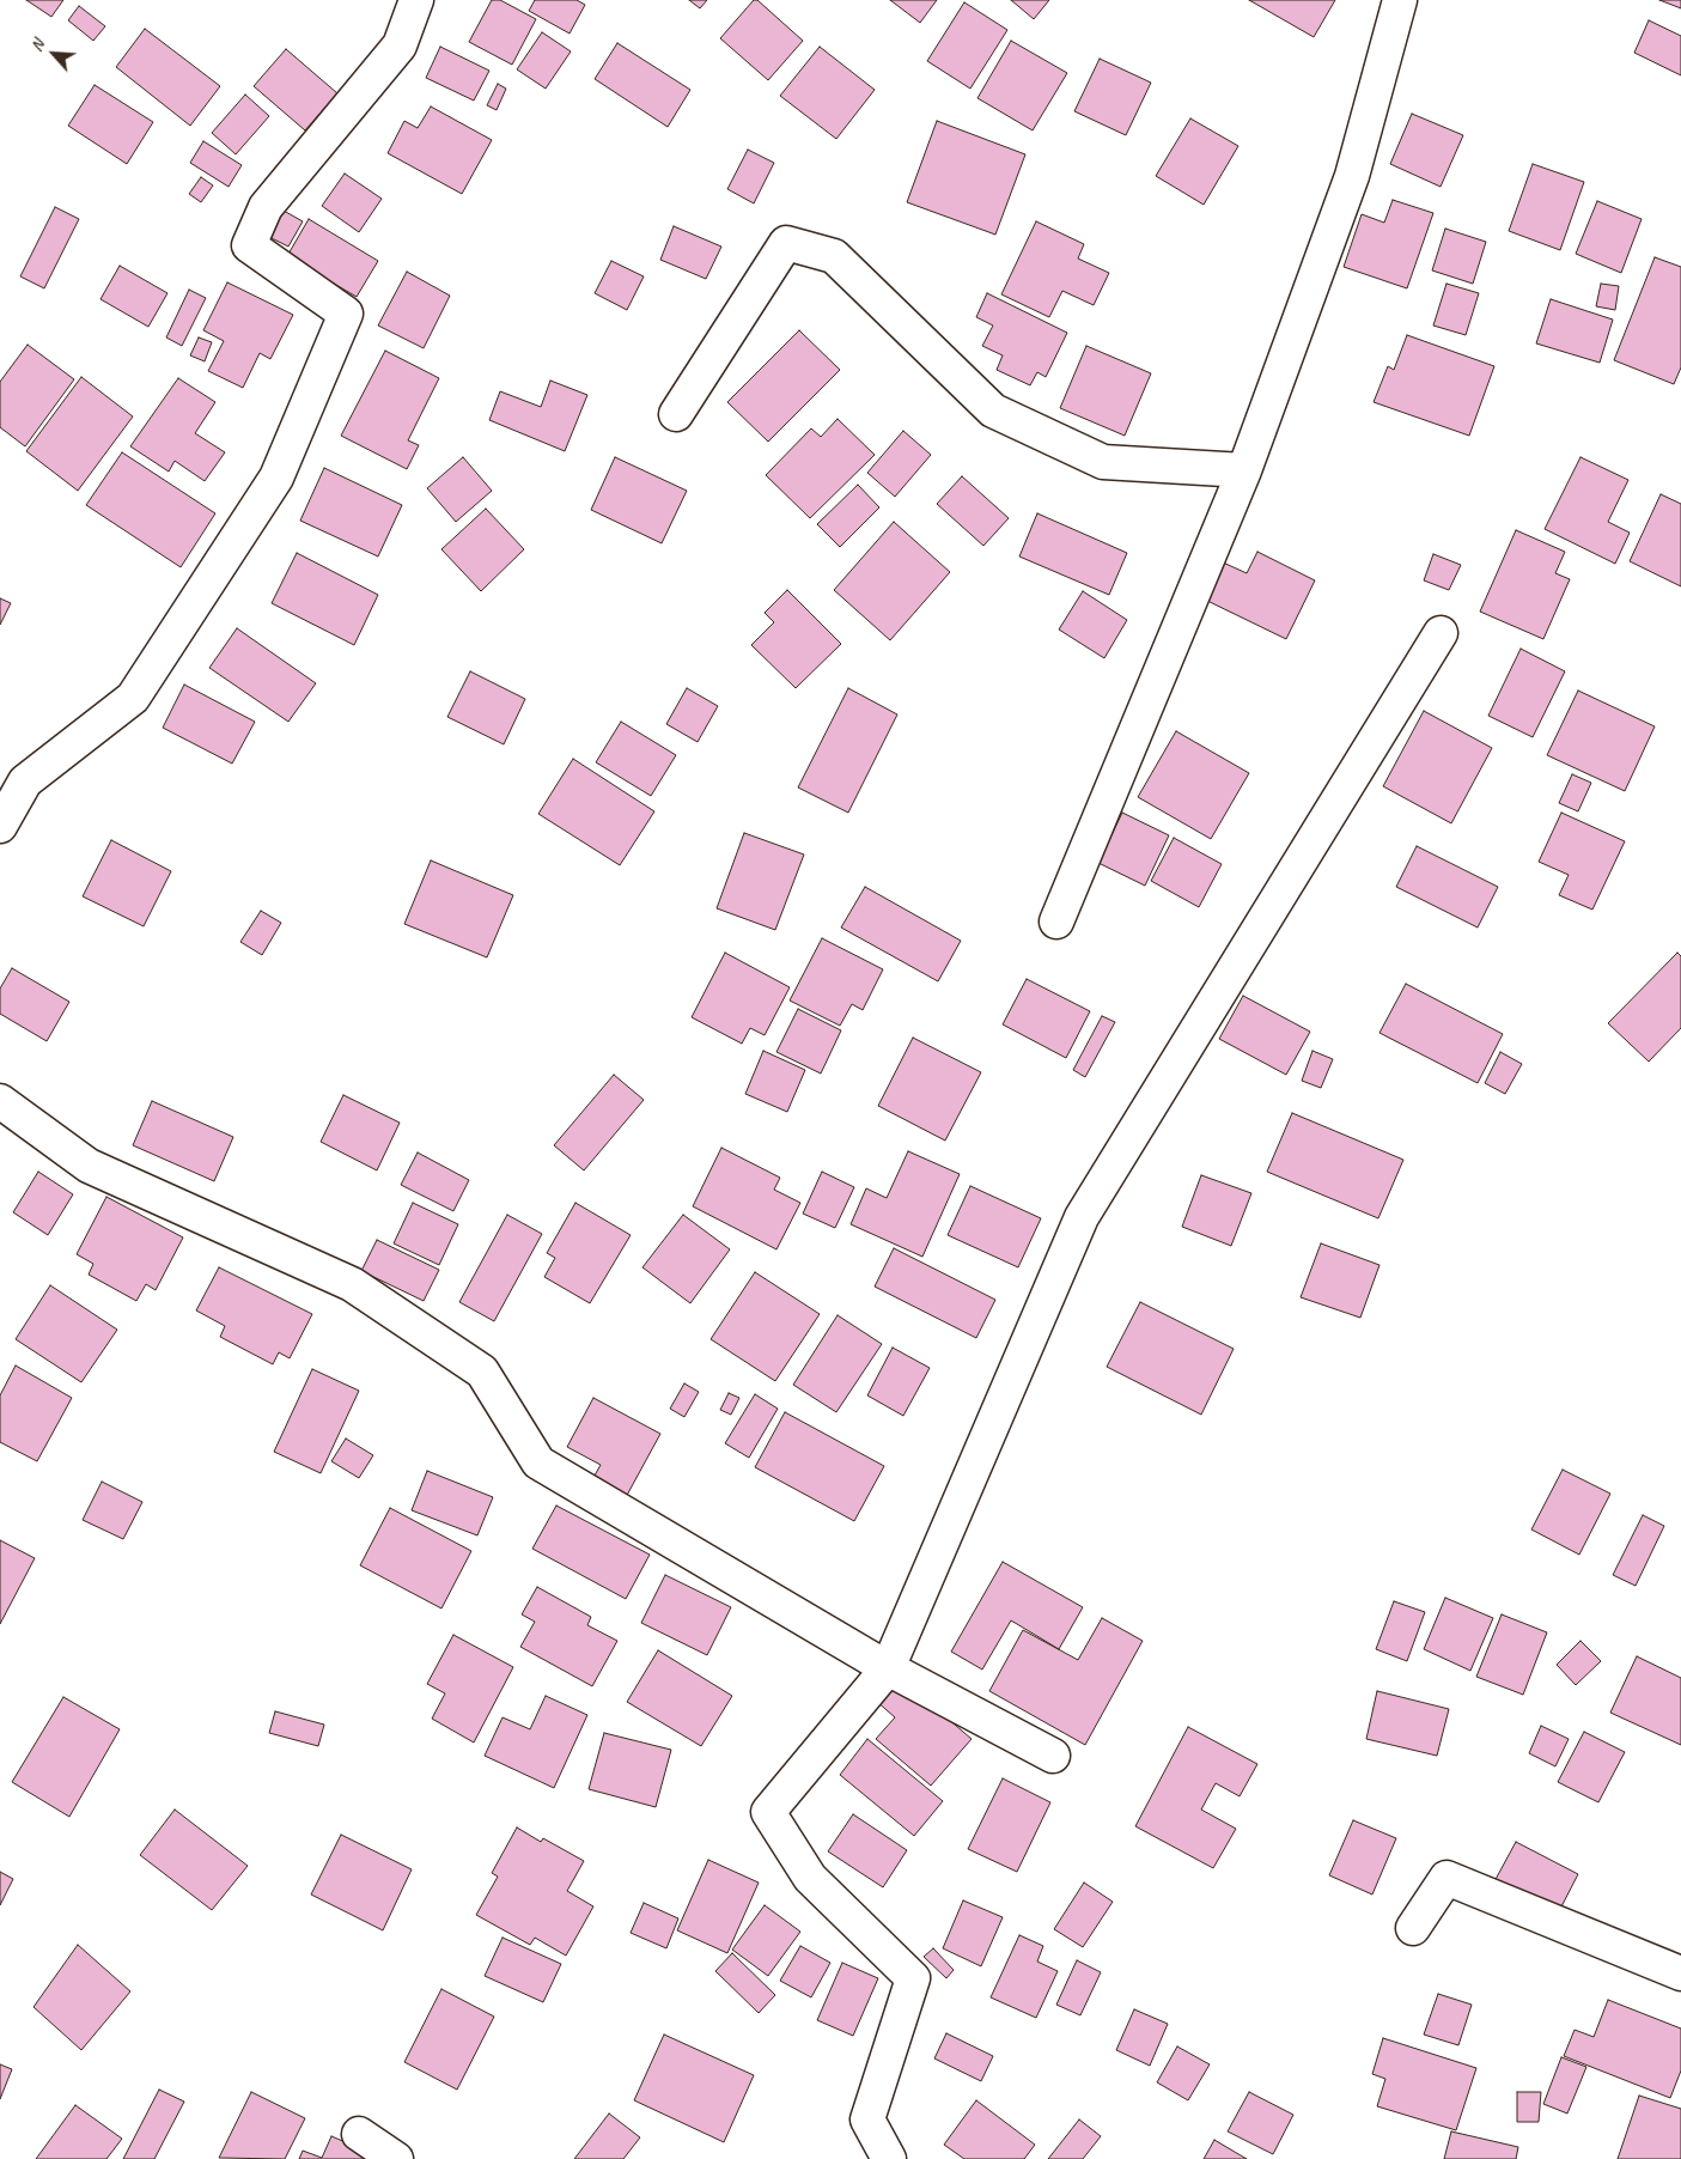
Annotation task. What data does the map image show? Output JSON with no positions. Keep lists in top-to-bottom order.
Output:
{
  "north": "top left"
}
